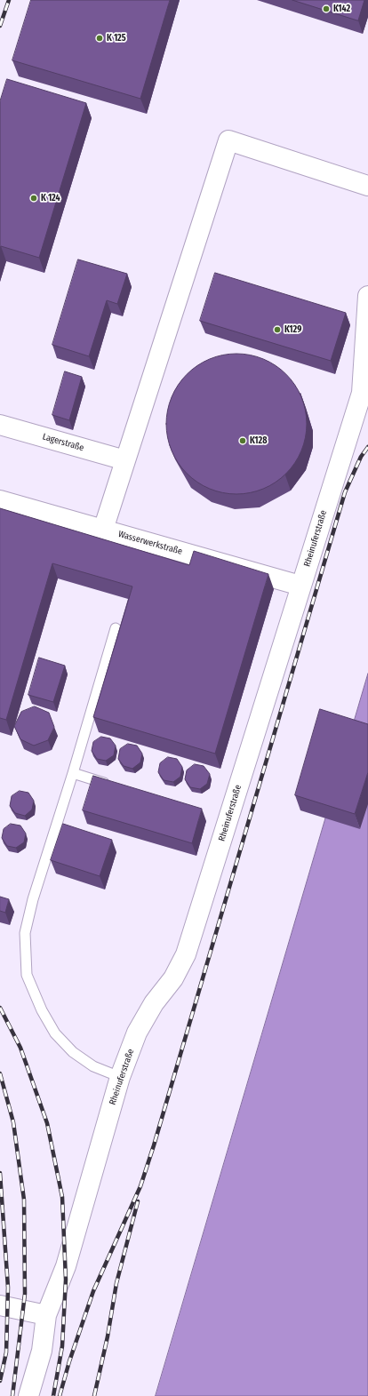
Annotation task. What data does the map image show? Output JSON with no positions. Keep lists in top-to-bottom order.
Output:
{
  "streets": {
    "street": ["Lagerstraße", "Rheinuferstraße", "Wasserwerkstraße"]
  },
  "crossings": [
    ["Rheinuferstraße", "Wasserwerkstraße"]
  ],
  "places": [
    "K142",
    "K 125",
    "K 124",
    "K129",
    "K128"
  ]
}
